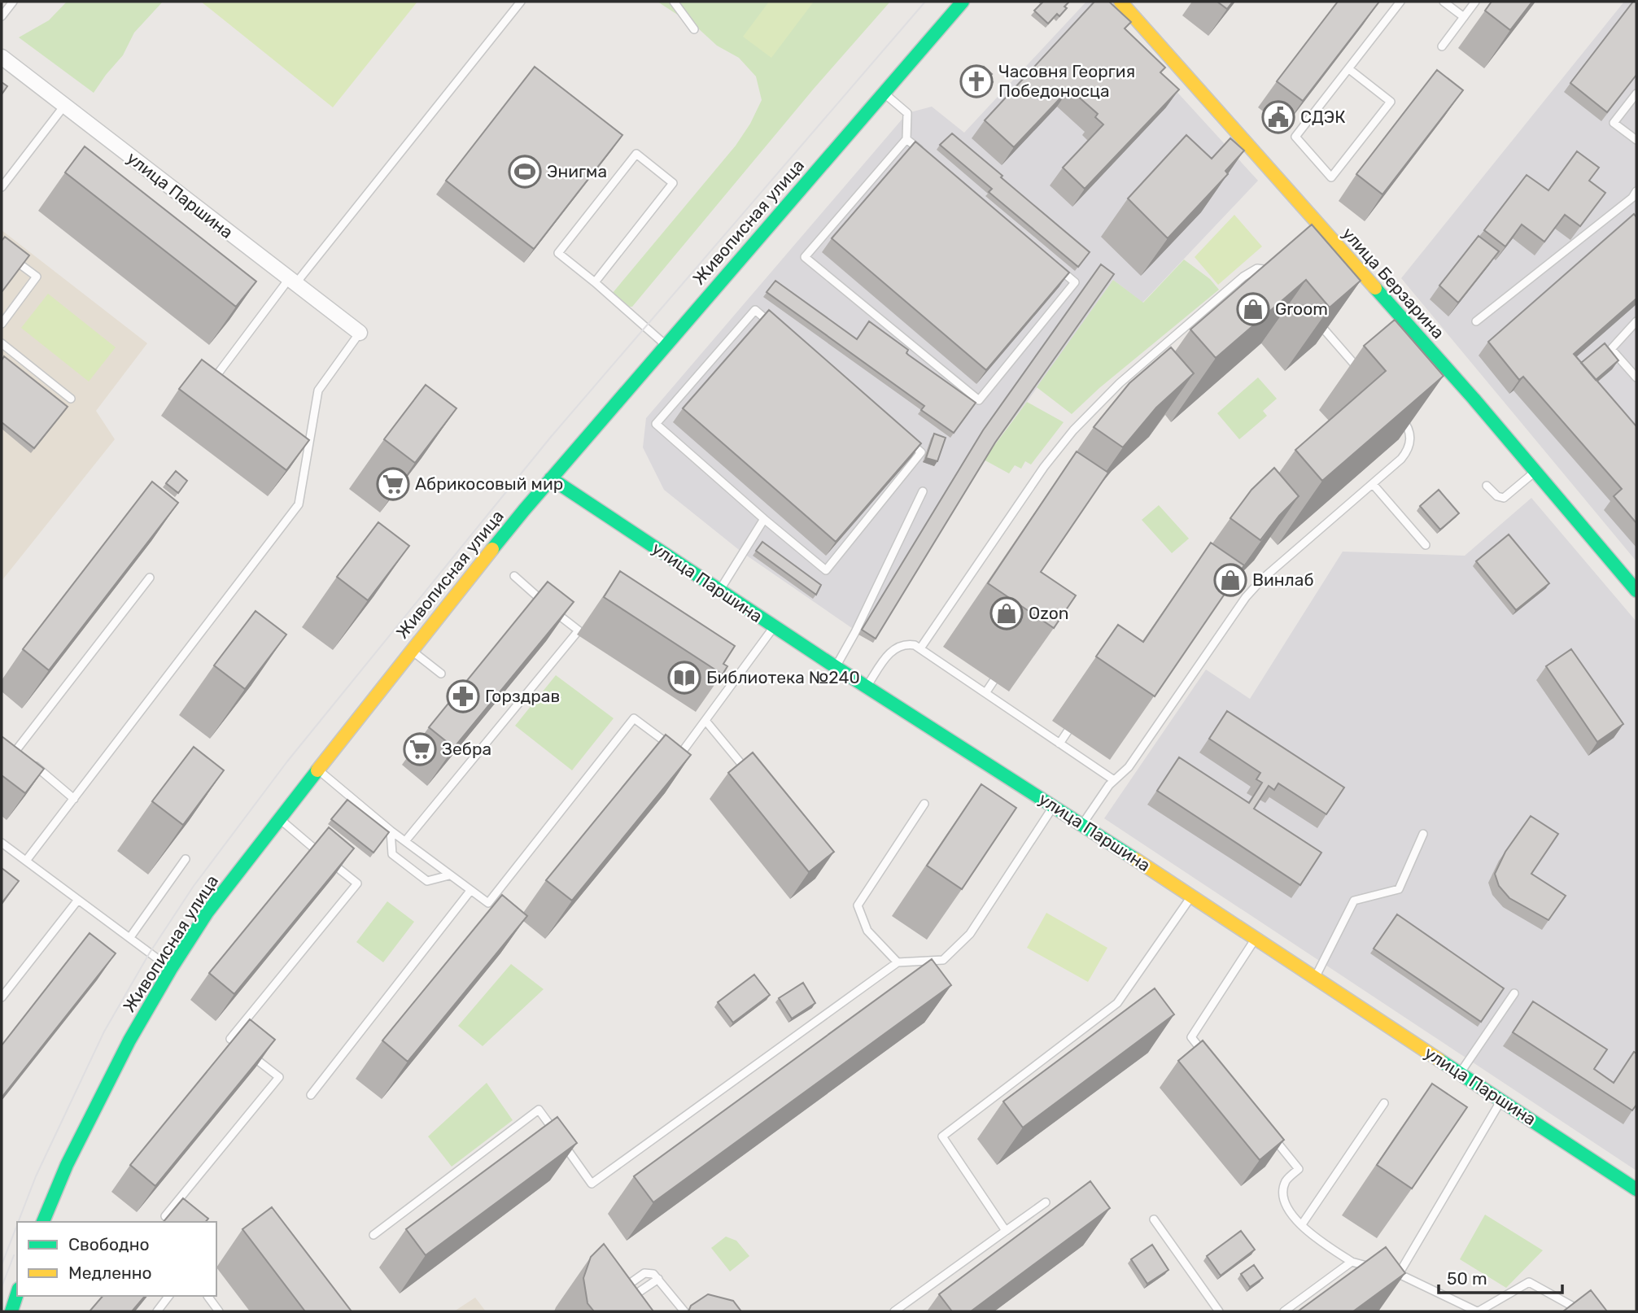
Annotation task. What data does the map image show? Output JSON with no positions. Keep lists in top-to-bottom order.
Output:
{
  "streets": {
    "street": ["улица Паршина", "Живописная улица", "улица Берзарина"]
  },
  "crossings": [
    ["улица Паршина", "Живописная улица"]
  ],
  "places": {
    "church": ["Часовня Георгия Победоносца"],
    "public building": ["СДЭК"],
    "sports": ["Энигма"],
    "shop": ["Groom", "Винлаб", "Ozon"],
    "supermarket": ["Абрикосовый мир", "Зебра"],
    "library": ["Библиотека №240"],
    "pharmacy": ["Горздрав"]
  },
  "legend": ["Свободно", "Медленно"],
  "scale_bar": "50 m"
}
